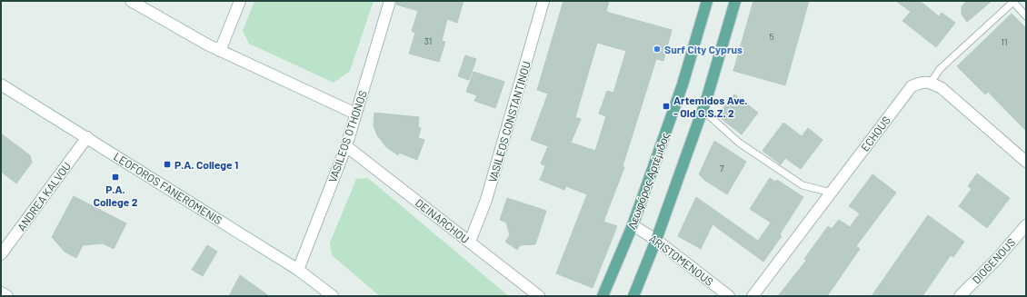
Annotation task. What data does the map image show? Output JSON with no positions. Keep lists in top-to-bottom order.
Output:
{
  "streets": {
    "main road": ["Λεωφόρος Αρτέμιδος"],
    "street": [
      "VASILEOS CONSTANTINOU",
      "ECHOUS",
      "VASILEOS OTHONOS",
      "LEOFOROS FANEROMENIS",
      "ANDREA KALVOU",
      "DEINARCHOU",
      "ARISTOMENOUS",
      "DIOGENOUS"
    ]
  },
  "crossings": [
    ["VASILEOS CONSTANTINOU", "DEINARCHOU"],
    ["VASILEOS OTHONOS", "LEOFOROS FANEROMENIS"],
    ["VASILEOS OTHONOS", "DEINARCHOU"],
    ["Λεωφόρος Αρτέμιδος", "ARISTOMENOUS"],
    ["LEOFOROS FANEROMENIS", "ANDREA KALVOU"]
  ],
  "places": {
    "other": ["Surf City Cyprus"],
    "transit": ["Artemidos Ave. - Old G.S.Z. 2", "P.A. College 1", "P.A. College 2"]
  },
  "house_numbers": [
    "5",
    "31",
    "11",
    "7"
  ]
}
